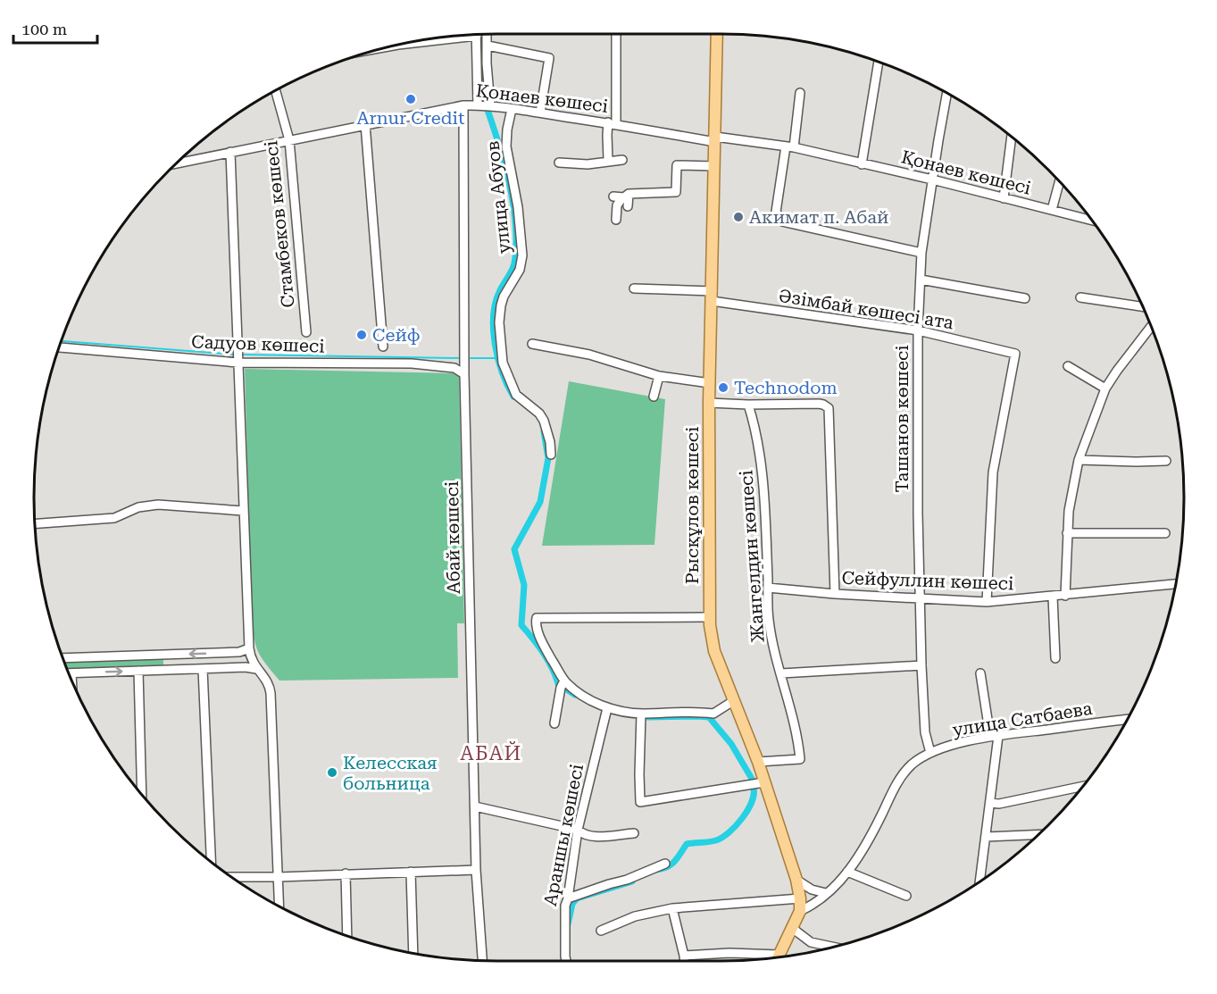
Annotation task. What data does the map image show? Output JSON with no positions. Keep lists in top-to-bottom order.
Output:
{
  "streets": {
    "main road": ["Рысқұлов көшесі"],
    "street": [
      "Қонаев көшесі",
      "улица Абуов",
      "Стамбеков көшесі",
      "Әзімбай көшесі ата",
      "Садуов көшесі",
      "Ташанов көшесі",
      "Абай көшесі",
      "Жангелдин көшесі",
      "Сейфуллин көшесі",
      "улица Сатбаева",
      "Араншы көшесі"
    ]
  },
  "crossings": [
    ["Қонаев көшесі", "улица Абуов"],
    ["Қонаев көшесі", "Стамбеков көшесі"],
    ["Қонаев көшесі", "Ташанов көшесі"],
    ["Қонаев көшесі", "Рысқұлов көшесі"],
    ["Қонаев көшесі", "Абай көшесі"],
    ["Әзімбай көшесі ата", "Ташанов көшесі"],
    ["Әзімбай көшесі ата", "Рысқұлов көшесі"],
    ["Әзімбай көшесі ата", "Сейфуллин көшесі"],
    ["Садуов көшесі", "Абай көшесі"],
    ["Ташанов көшесі", "Сейфуллин көшесі"],
    ["Ташанов көшесі", "улица Сатбаева"],
    ["Рысқұлов көшесі", "Жангелдин көшесі"],
    ["Рысқұлов көшесі", "улица Сатбаева"],
    ["Жангелдин көшесі", "Сейфуллин көшесі"]
  ],
  "districts": ["АБАЙ"],
  "places": [
    "Arnur Credit",
    "Акимат п. Абай",
    "Сейф",
    "Technodom",
    "Келесская больница"
  ],
  "scale_bar": "100 m"
}
